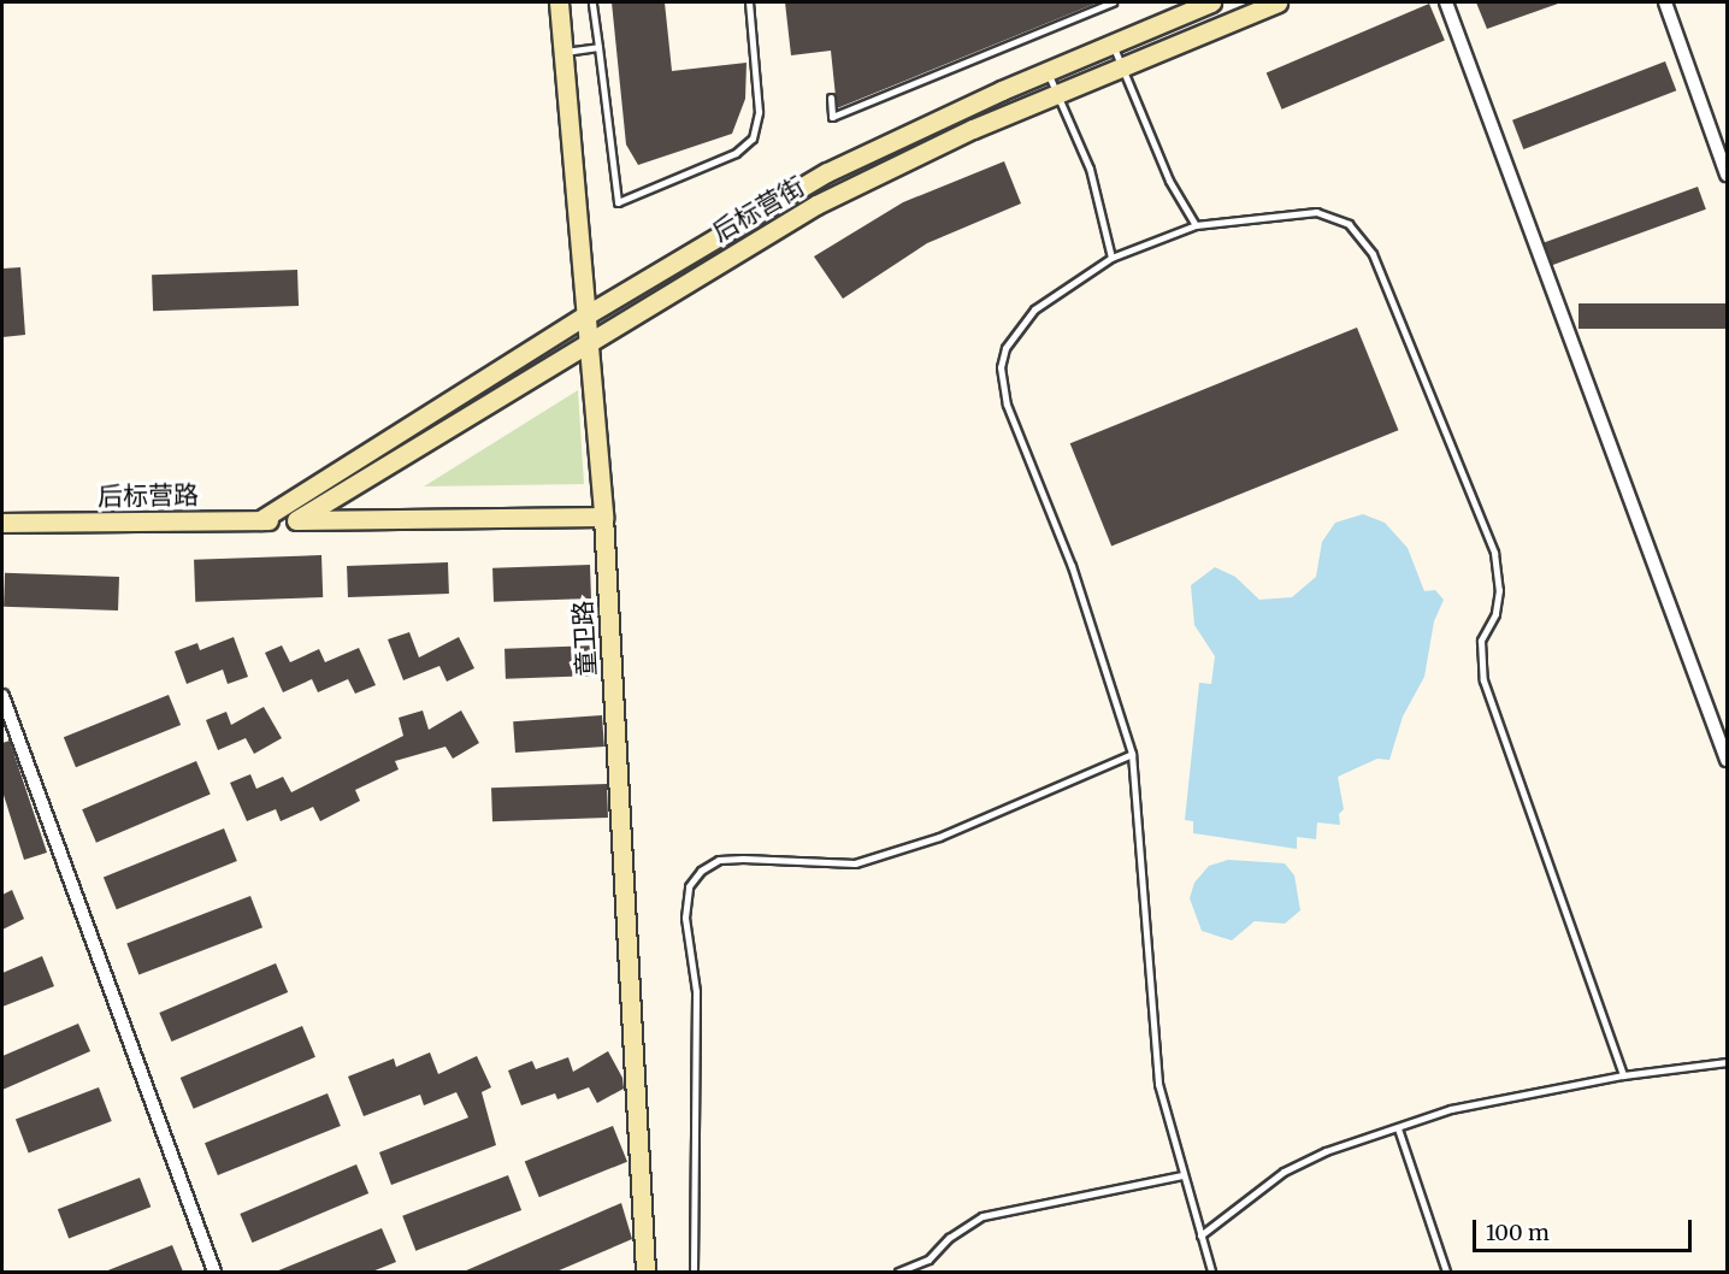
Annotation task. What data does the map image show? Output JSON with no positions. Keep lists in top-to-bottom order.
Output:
{
  "streets": {
    "street": ["后标营街", "后标营路", "童卫路"]
  },
  "crossings": [
    ["后标营街", "后标营路"],
    ["后标营街", "童卫路"],
    ["后标营路", "童卫路"]
  ],
  "scale_bar": "100 m"
}
